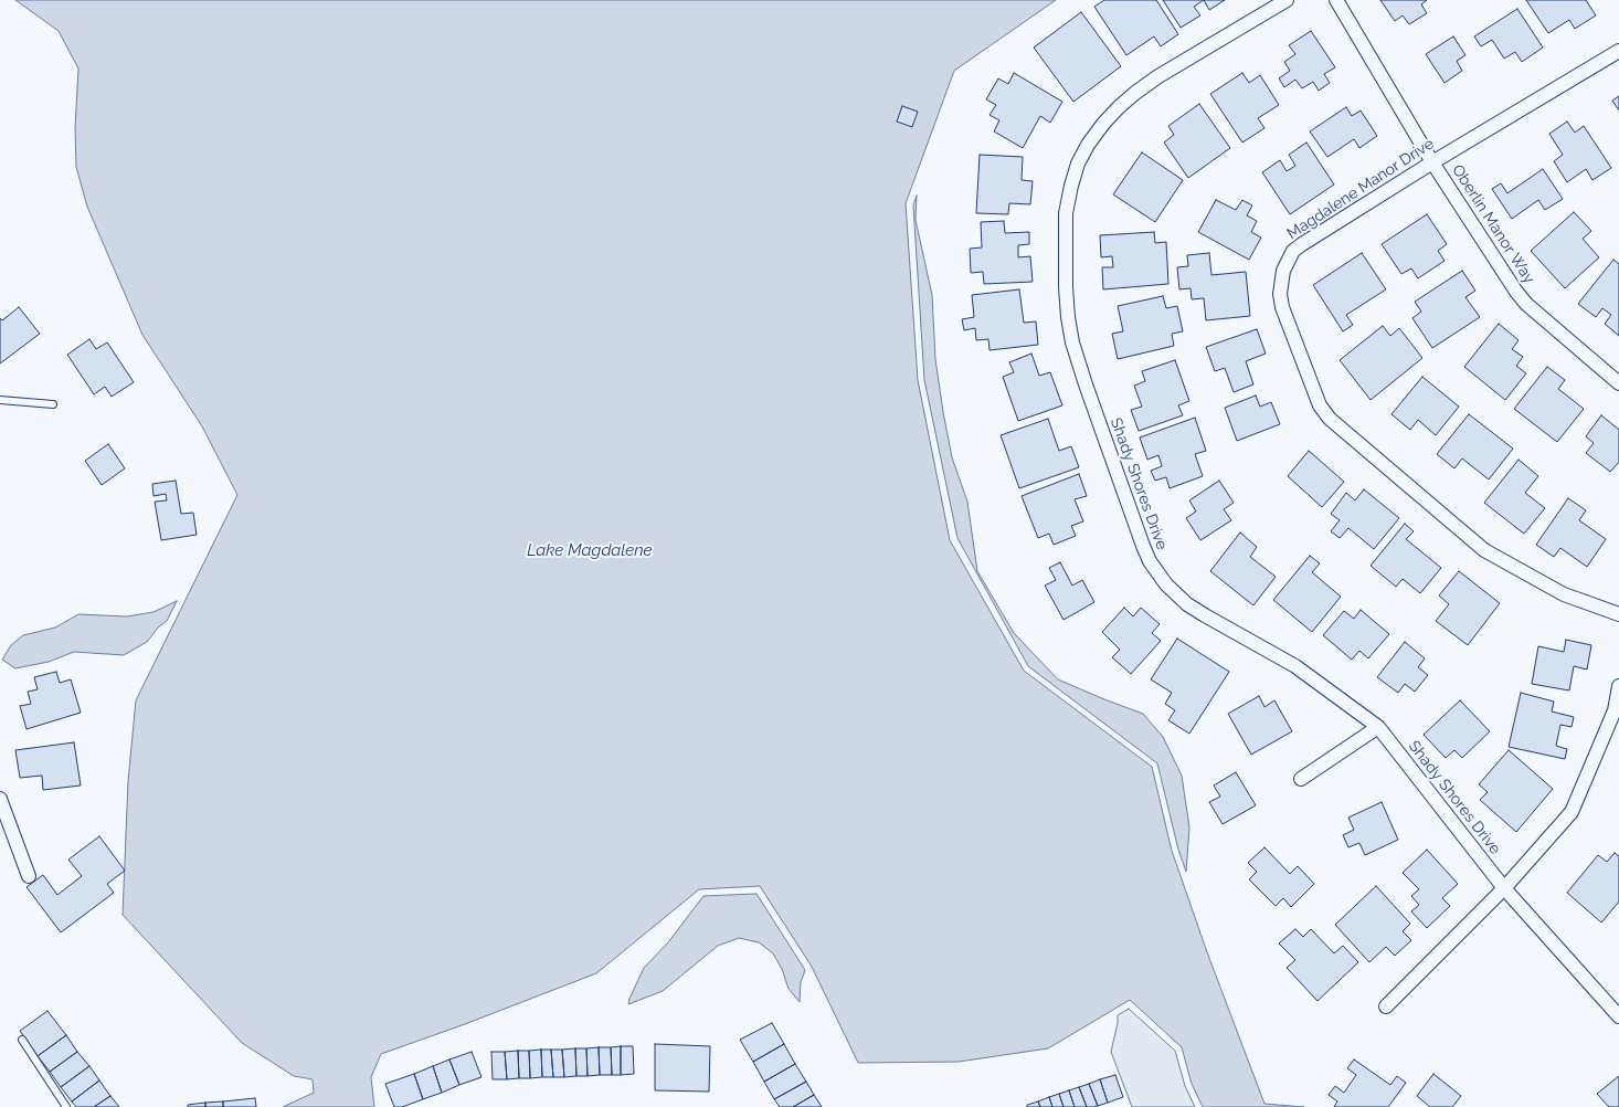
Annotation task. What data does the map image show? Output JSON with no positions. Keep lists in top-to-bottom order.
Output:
{
  "streets": {
    "street": ["Magdalene Manor Drive", "Oberlin Manor Way", "Shady Shores Drive"]
  },
  "crossings": [
    ["Magdalene Manor Drive", "Oberlin Manor Way"]
  ],
  "water": ["Lake Magdalene"]
}
